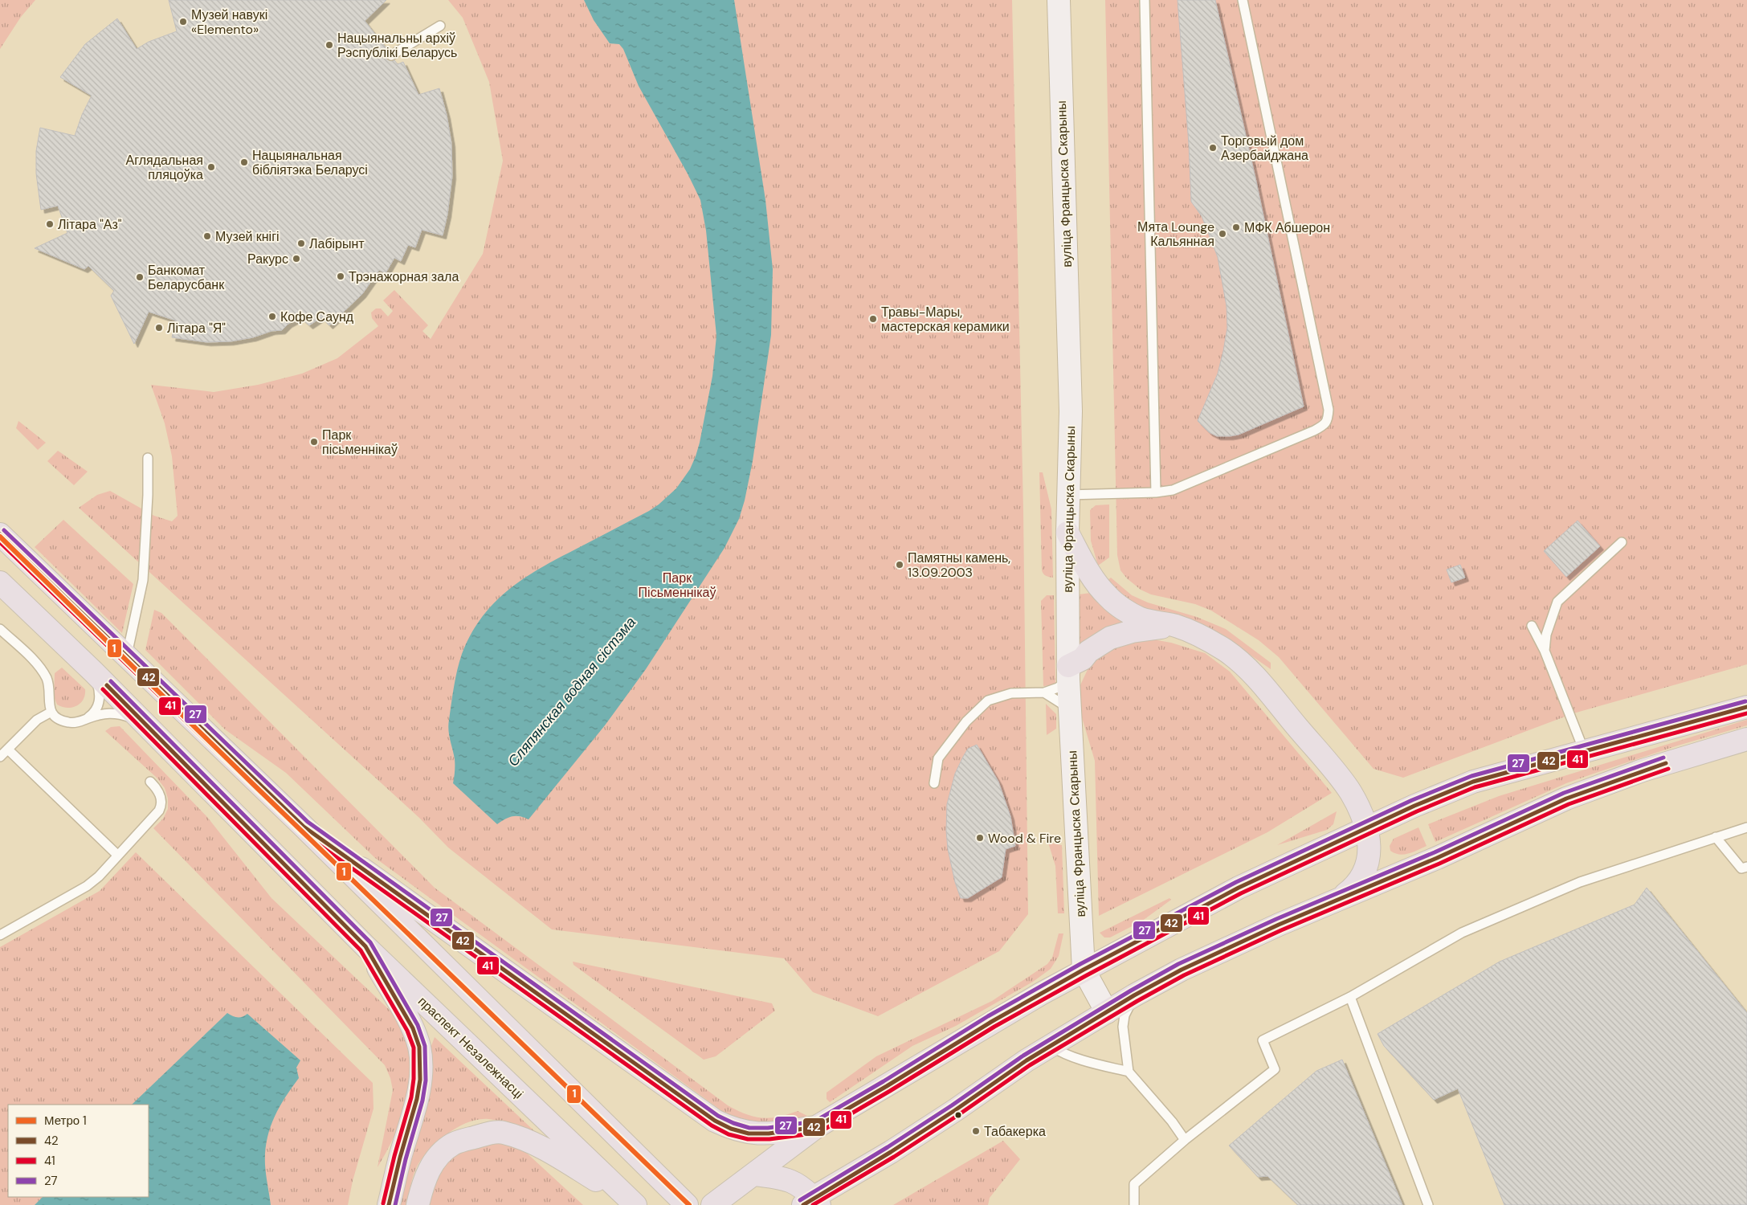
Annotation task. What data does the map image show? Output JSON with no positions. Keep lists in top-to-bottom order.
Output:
{
  "streets": {
    "main road": ["вуліца Францыска Скарыны", "праспект Незалежнасці"]
  },
  "water": ["Сляпянская водная сістэма"],
  "parks": ["Парк Пісьменнікаў"],
  "places": [
    "Музей навукі «Elemento»",
    "Нацыянальны архіў Рэспублікі Беларусь",
    "Торговый дом Азербайджана",
    "Нацыянальная бібліятэка Беларусі",
    "Аглядальная пляцоўка",
    "Літара \"Аз\"",
    "МФК Абшерон",
    "Мята Lounge Кальянная",
    "Музей кнігі",
    "Лабірынт",
    "Ракурс",
    "Трэнажорная зала",
    "Банкомат Беларусбанк",
    "Кофе Саунд",
    "Травы-Мары, мастерская керамики",
    "Літара \"Я\"",
    "Парк пісьменнікаў",
    "Памятны камень, 13.09.2003",
    "Wood & Fire",
    "Табакерка"
  ],
  "lines": [
    "transit line 27",
    "transit line 42",
    "metro line 1",
    "transit line 41"
  ],
  "legend": [
    "Метро 1",
    "42",
    "41",
    "27"
  ]
}
